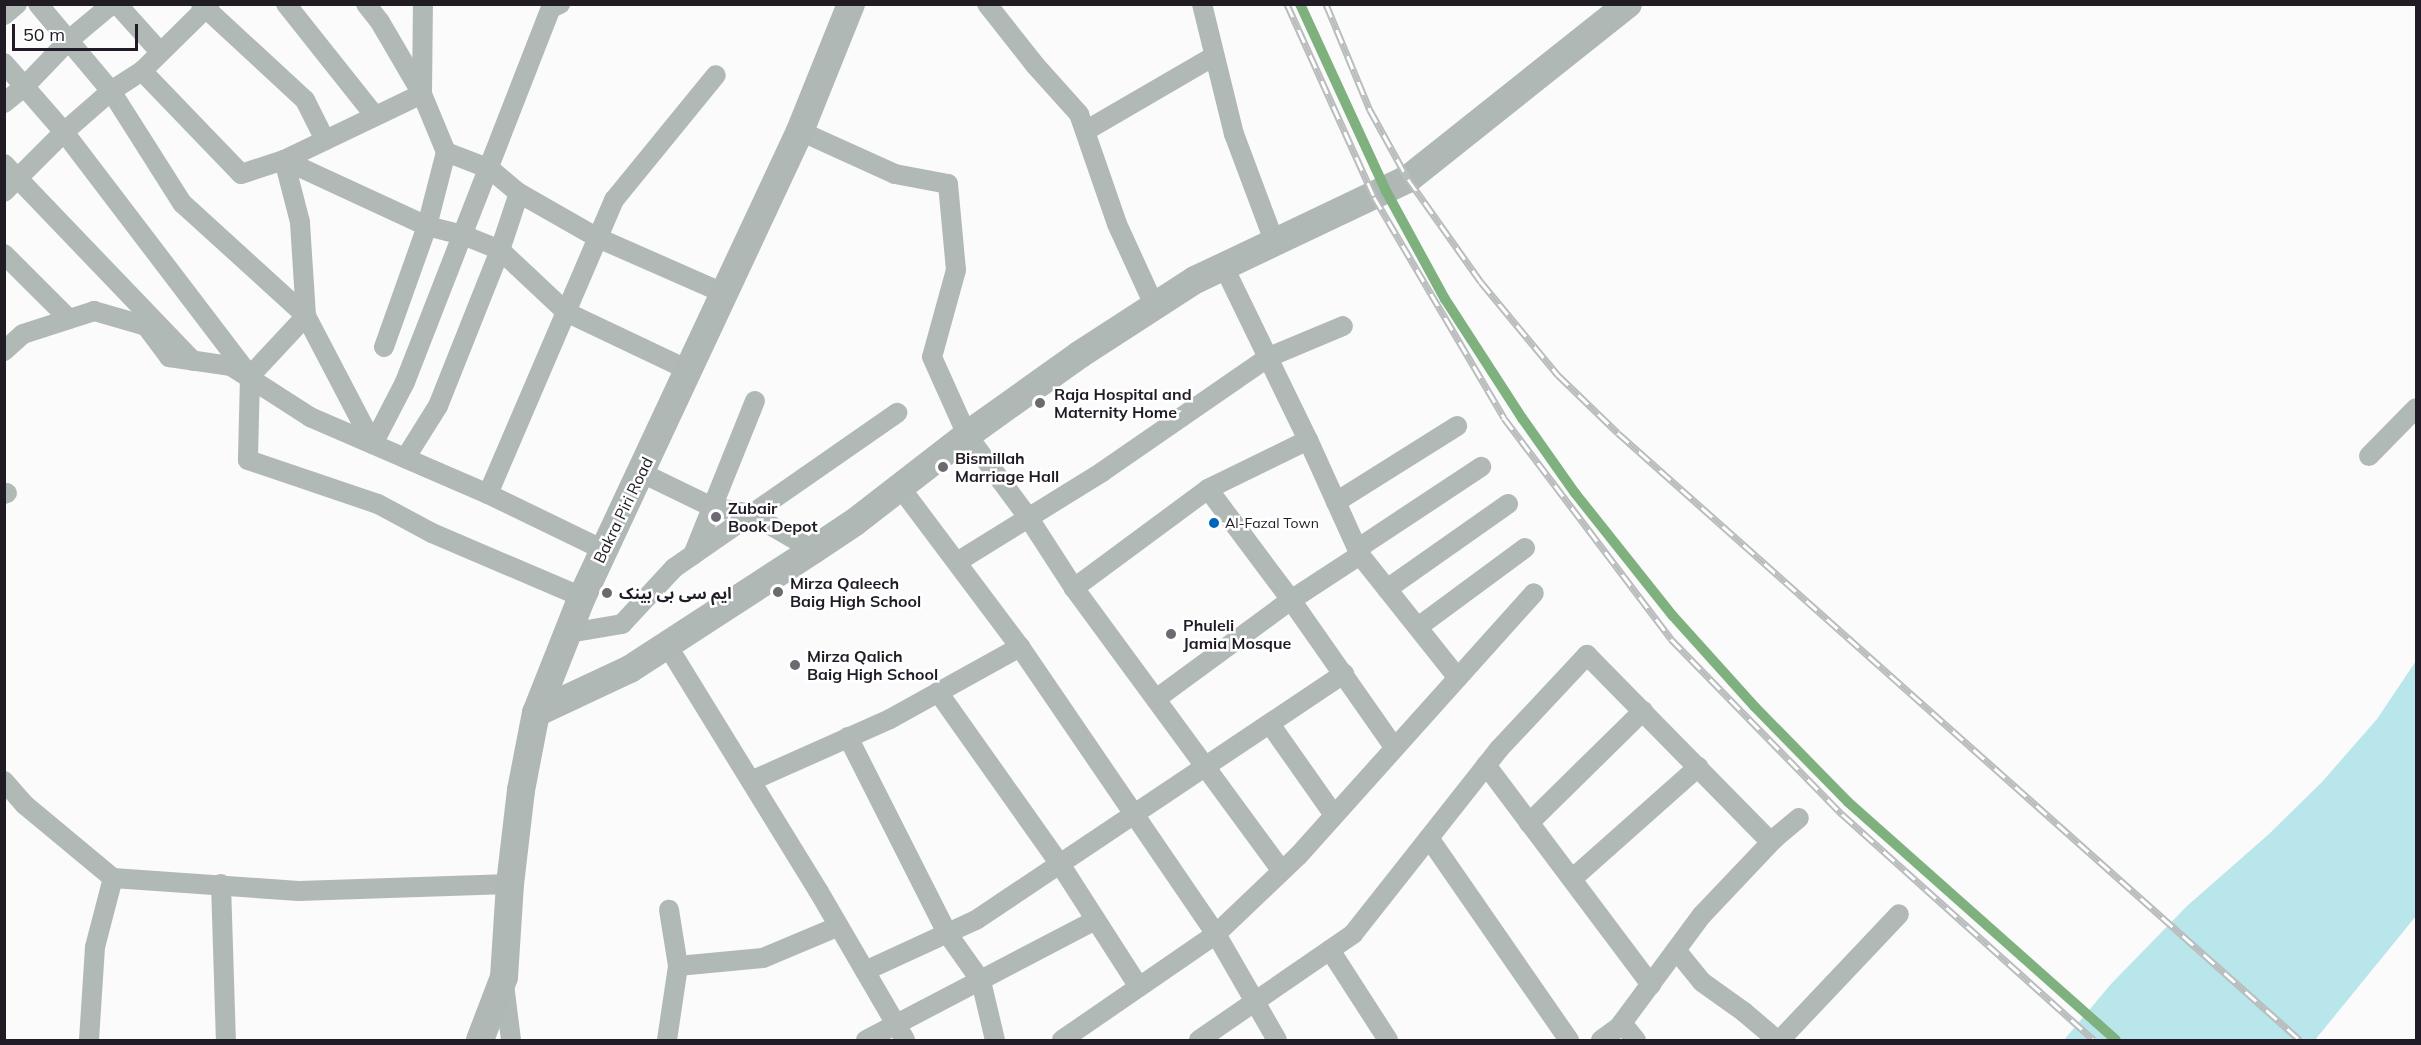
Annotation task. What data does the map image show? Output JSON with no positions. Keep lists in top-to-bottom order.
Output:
{
  "streets": {
    "street": ["Bakra Piri Road"]
  },
  "places": [
    "Raja Hospital and Maternity Home",
    "Bismillah Marriage Hall",
    "Zubair Book Depot",
    "Al-Fazal Town",
    "Mirza Qaleech Baig High School",
    "ایم سی بی بینک",
    "Phuleli Jamia Mosque",
    "Mirza Qalich Baig High School"
  ],
  "scale_bar": "50 m"
}
